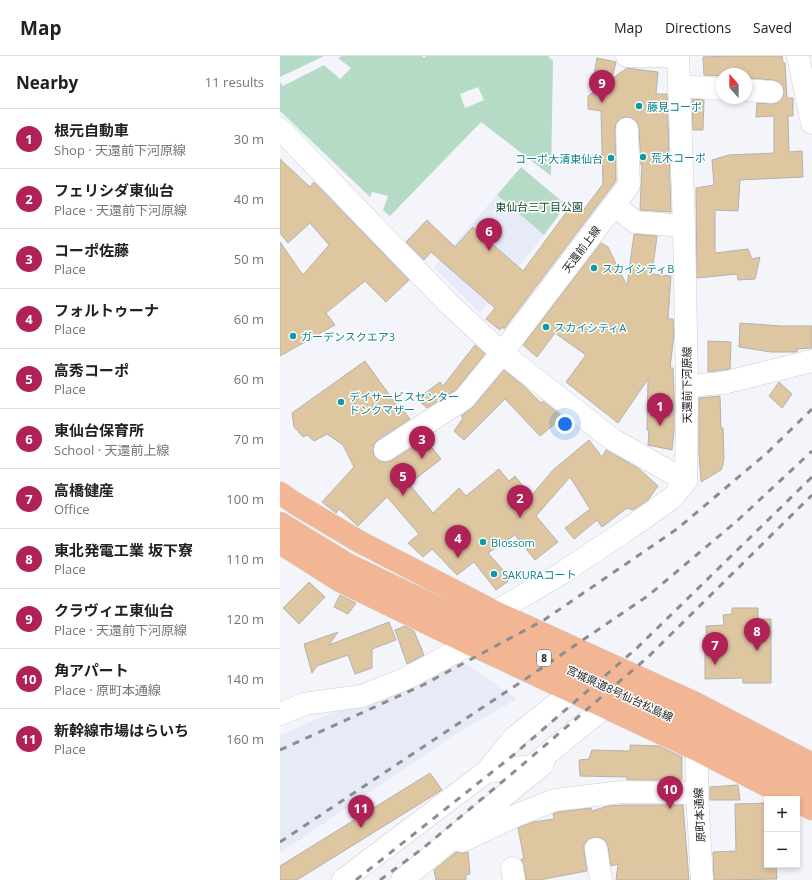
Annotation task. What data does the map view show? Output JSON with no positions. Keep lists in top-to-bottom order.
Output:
{
  "streets": {
    "main road": ["8", "宮城県道8号仙台松島線"],
    "street": ["天還前上線", "天還前下河原線", "原町本通線"]
  },
  "parks": ["東仙台三丁目公園"],
  "places": [
    "藤見コーポ",
    "荒木コーポ",
    "コーポ大清東仙台",
    "スカイシティB",
    "スカイシティA",
    "ガーデンスクエア3",
    "デイサービスセンター ドンクマザー",
    "Blossom",
    "SAKURAコート"
  ],
  "north": "top",
  "page": {
    "header": "Map",
    "nav": ["Map", "Directions", "Saved"],
    "heading": ["Nearby", "11 results"],
    "pins": [
      "9",
      "6",
      "1",
      "3",
      "5",
      "2",
      "4",
      "8",
      "7",
      "10",
      "11"
    ],
    "list": [
      {
        "mark": "1",
        "name": "根元自動車",
        "note": "Shop · 天還前下河原線",
        "value": "30 m"
      },
      {
        "mark": "2",
        "name": "フェリシダ東仙台",
        "note": "Place · 天還前下河原線",
        "value": "40 m"
      },
      {
        "mark": "3",
        "name": "コーポ佐藤",
        "note": "Place",
        "value": "50 m"
      },
      {
        "mark": "4",
        "name": "フォルトゥーナ",
        "note": "Place",
        "value": "60 m"
      },
      {
        "mark": "5",
        "name": "高秀コーポ",
        "note": "Place",
        "value": "60 m"
      },
      {
        "mark": "6",
        "name": "東仙台保育所",
        "note": "School · 天還前上線",
        "value": "70 m"
      },
      {
        "mark": "7",
        "name": "高橋健産",
        "note": "Office",
        "value": "100 m"
      },
      {
        "mark": "8",
        "name": "東北発電工業 坂下寮",
        "note": "Place",
        "value": "110 m"
      },
      {
        "mark": "9",
        "name": "クラヴィエ東仙台",
        "note": "Place · 天還前下河原線",
        "value": "120 m"
      },
      {
        "mark": "10",
        "name": "角アパート",
        "note": "Place · 原町本通線",
        "value": "140 m"
      },
      {
        "mark": "11",
        "name": "新幹線市場はらいち",
        "note": "Place",
        "value": "160 m"
      }
    ],
    "map_buttons": ["+", "−"]
  }
}
